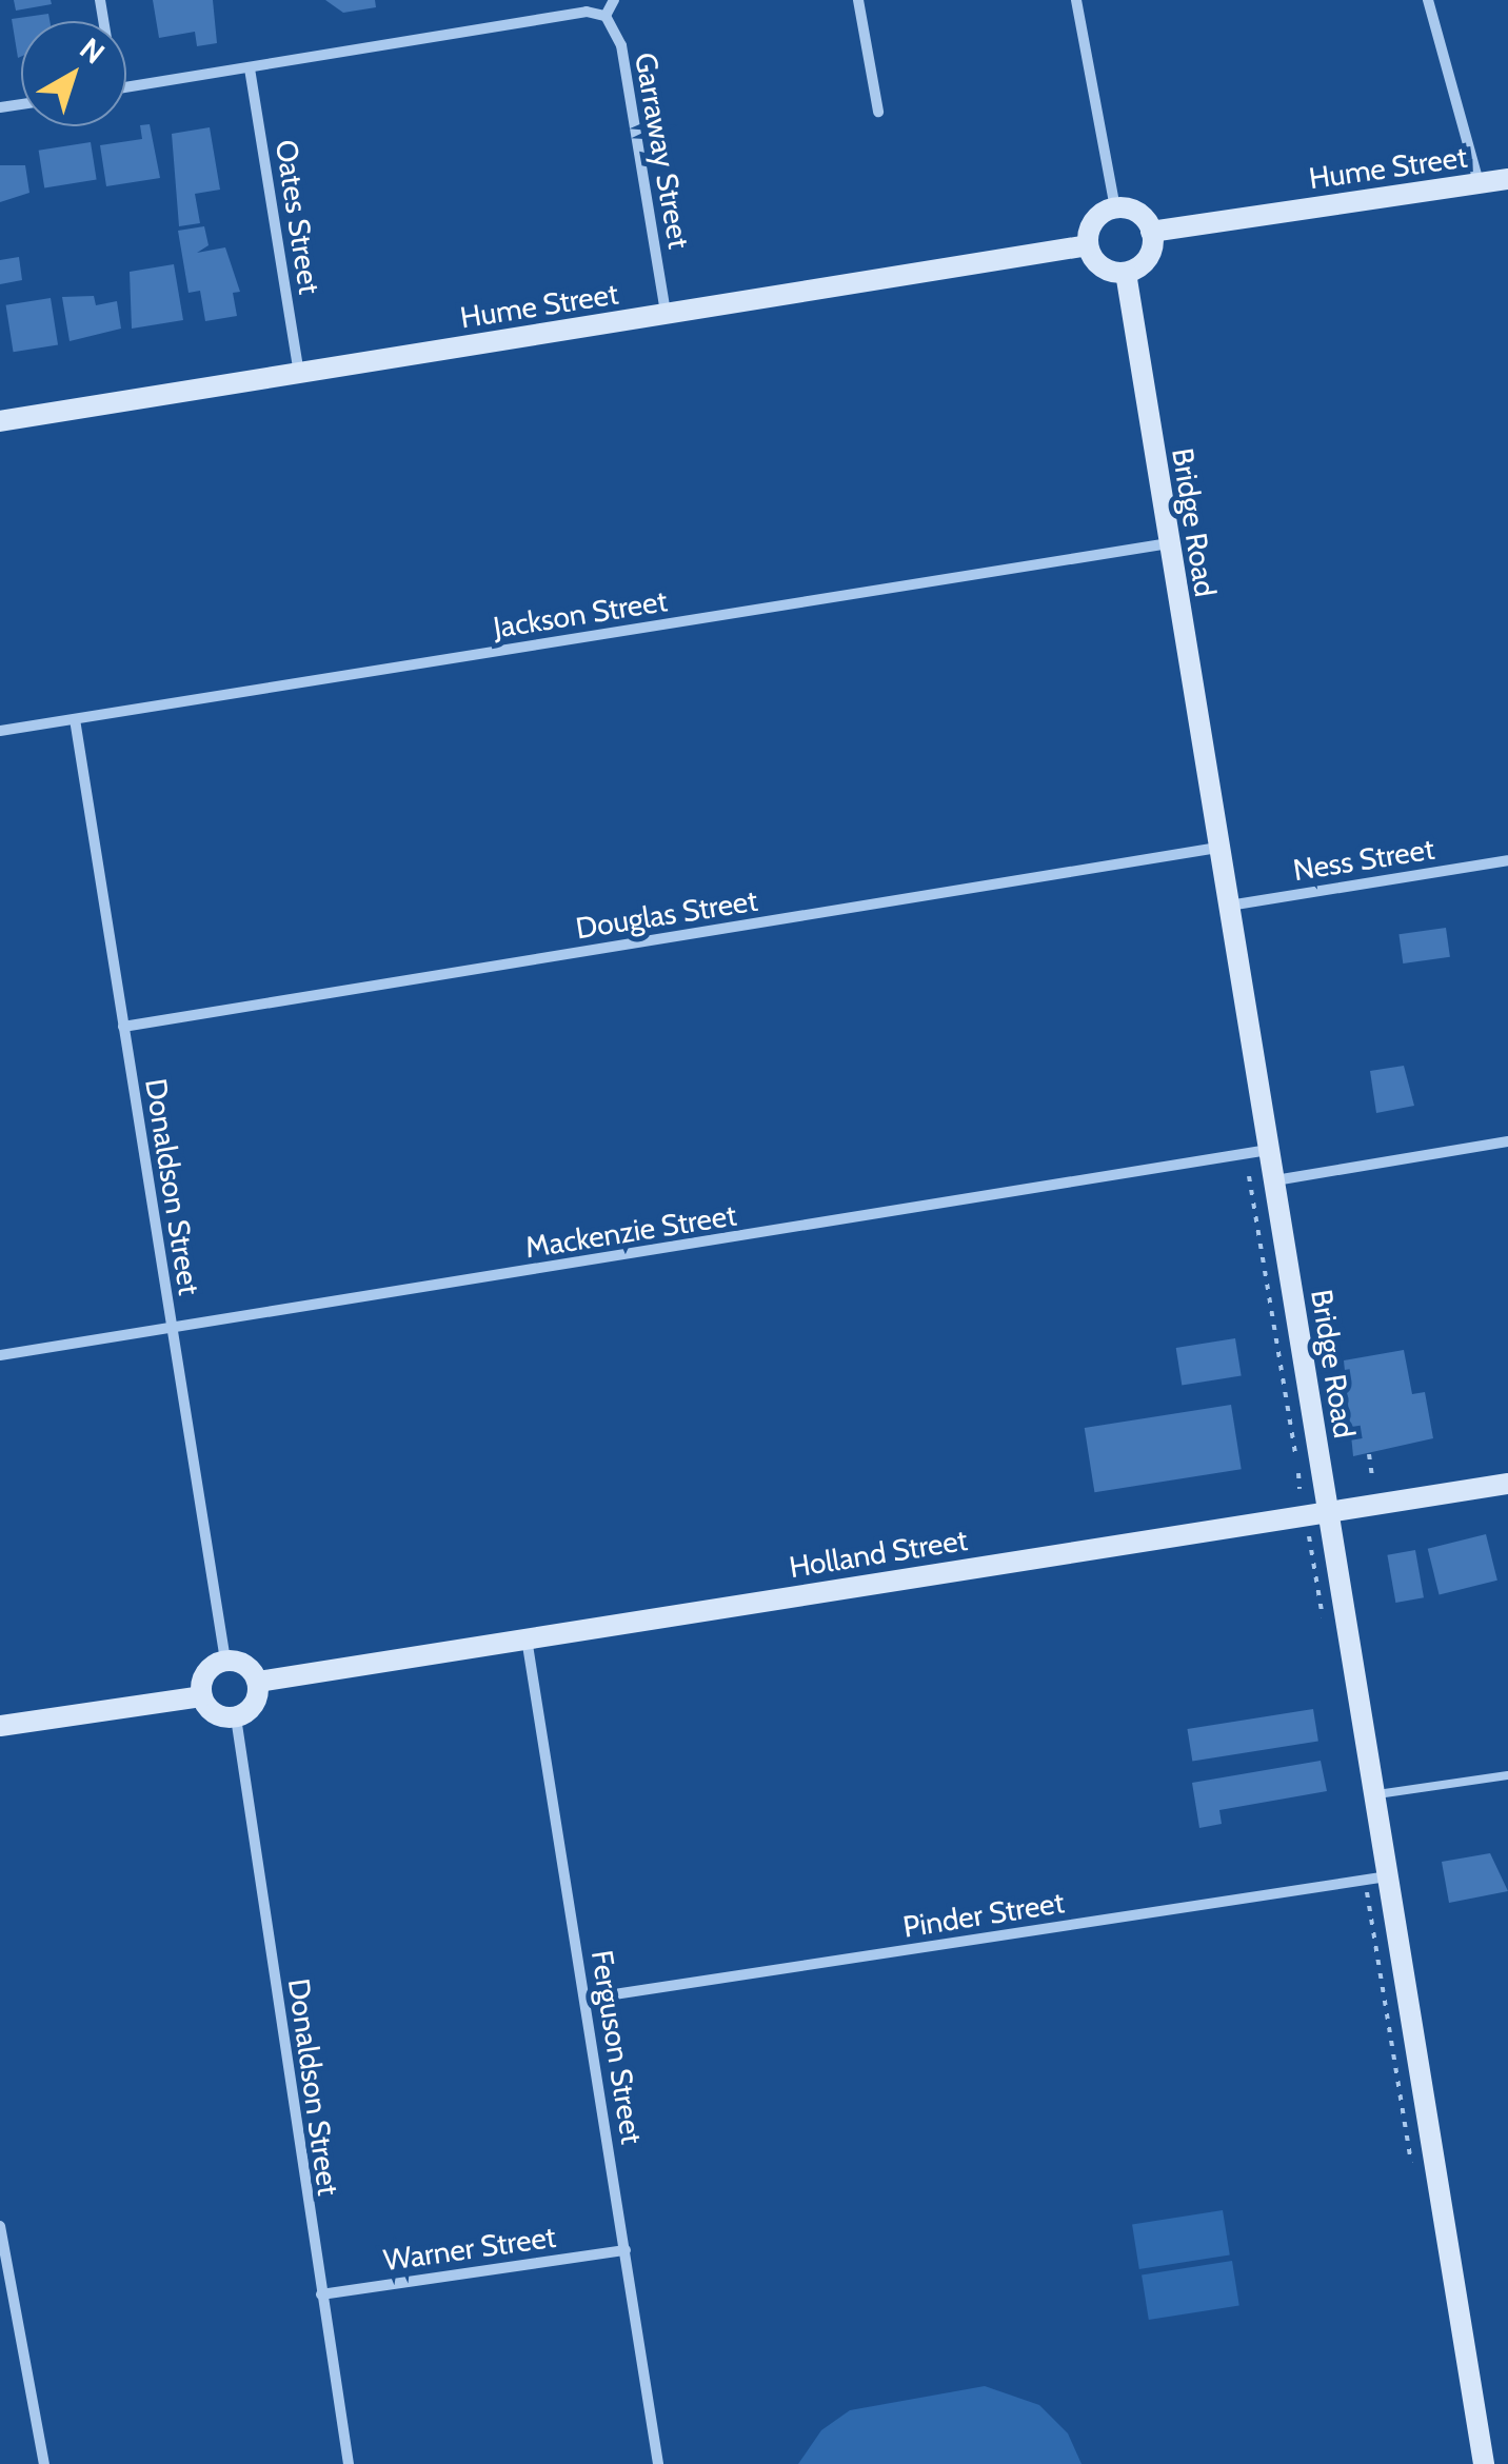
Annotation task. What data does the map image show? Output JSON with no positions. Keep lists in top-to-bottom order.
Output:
{
  "streets": {
    "street": [
      "Garraway Street",
      "Hume Street",
      "Oates Street",
      "Bridge Road",
      "Jackson Street",
      "Ness Street",
      "Douglas Street",
      "Donaldson Street",
      "Mackenzie Street",
      "Holland Street",
      "Pinder Street",
      "Ferguson Street",
      "Warner Street"
    ]
  },
  "crossings": [
    ["Garraway Street", "Hume Street"],
    ["Hume Street", "Oates Street"],
    ["Hume Street", "Bridge Road"],
    ["Bridge Road", "Jackson Street"],
    ["Bridge Road", "Ness Street"],
    ["Bridge Road", "Douglas Street"],
    ["Bridge Road", "Mackenzie Street"],
    ["Bridge Road", "Holland Street"],
    ["Bridge Road", "Pinder Street"],
    ["Jackson Street", "Donaldson Street"],
    ["Douglas Street", "Donaldson Street"],
    ["Donaldson Street", "Mackenzie Street"],
    ["Donaldson Street", "Holland Street"],
    ["Donaldson Street", "Warner Street"],
    ["Holland Street", "Ferguson Street"],
    ["Pinder Street", "Ferguson Street"],
    ["Ferguson Street", "Warner Street"]
  ],
  "north": "top right"
}
